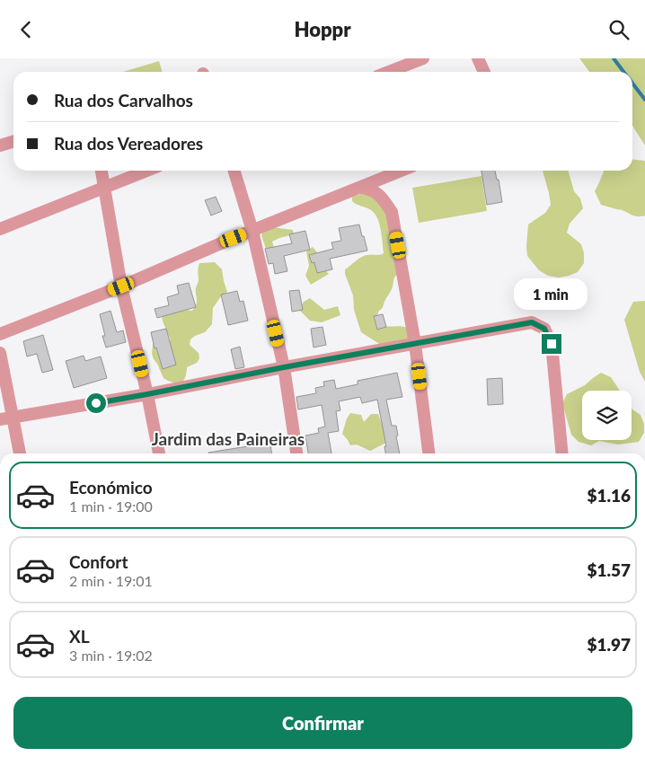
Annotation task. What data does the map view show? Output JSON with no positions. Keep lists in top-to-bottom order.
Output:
{
  "districts": ["Jardim das Paineiras"],
  "page": {
    "header": "Hoppr",
    "banner": ["Rua dos Carvalhos", "Rua dos Vereadores"],
    "bubble": "1 min",
    "list": [
      {
        "name": "Económico",
        "note": "1 min · 19:00",
        "value": "$1.16"
      },
      {
        "name": "Confort",
        "note": "2 min · 19:01",
        "value": "$1.57"
      },
      {
        "name": "XL",
        "note": "3 min · 19:02",
        "value": "$1.97"
      }
    ],
    "buttons": "Confirmar"
  }
}
